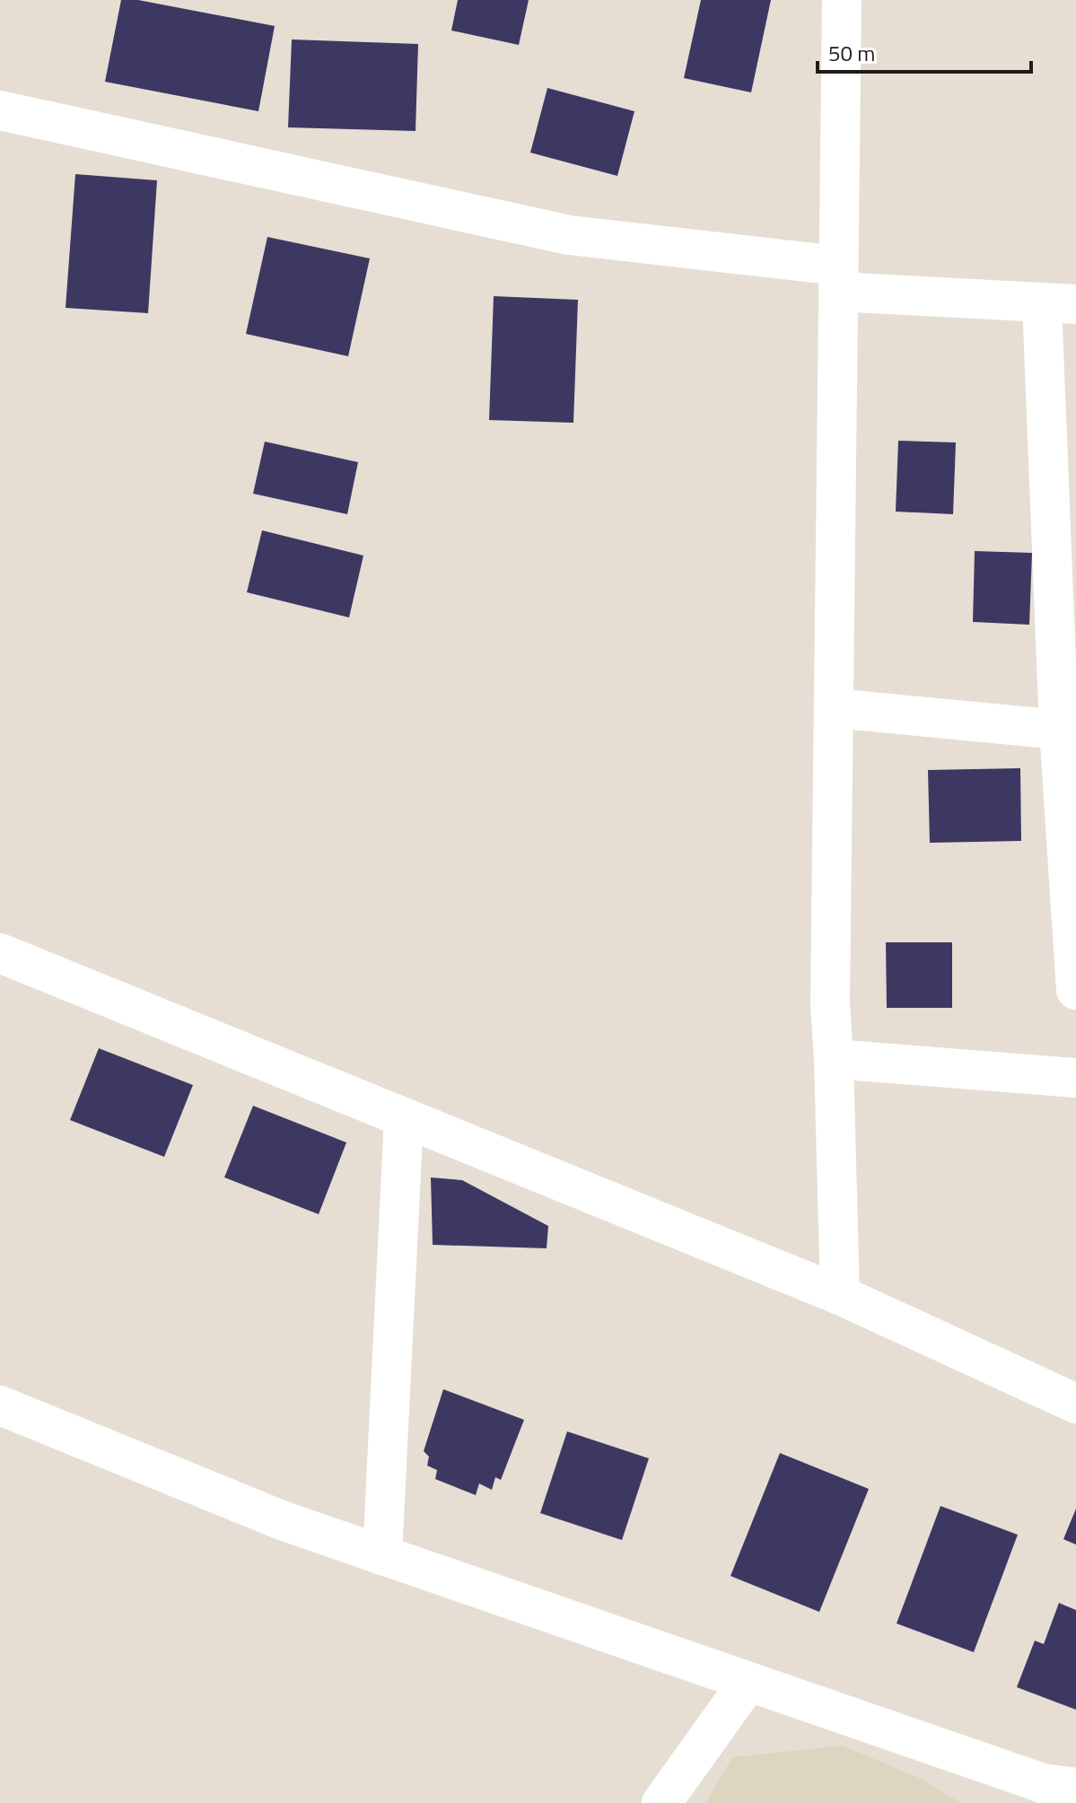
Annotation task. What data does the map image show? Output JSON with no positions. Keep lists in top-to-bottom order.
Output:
{
  "scale_bar": "50 m"
}
